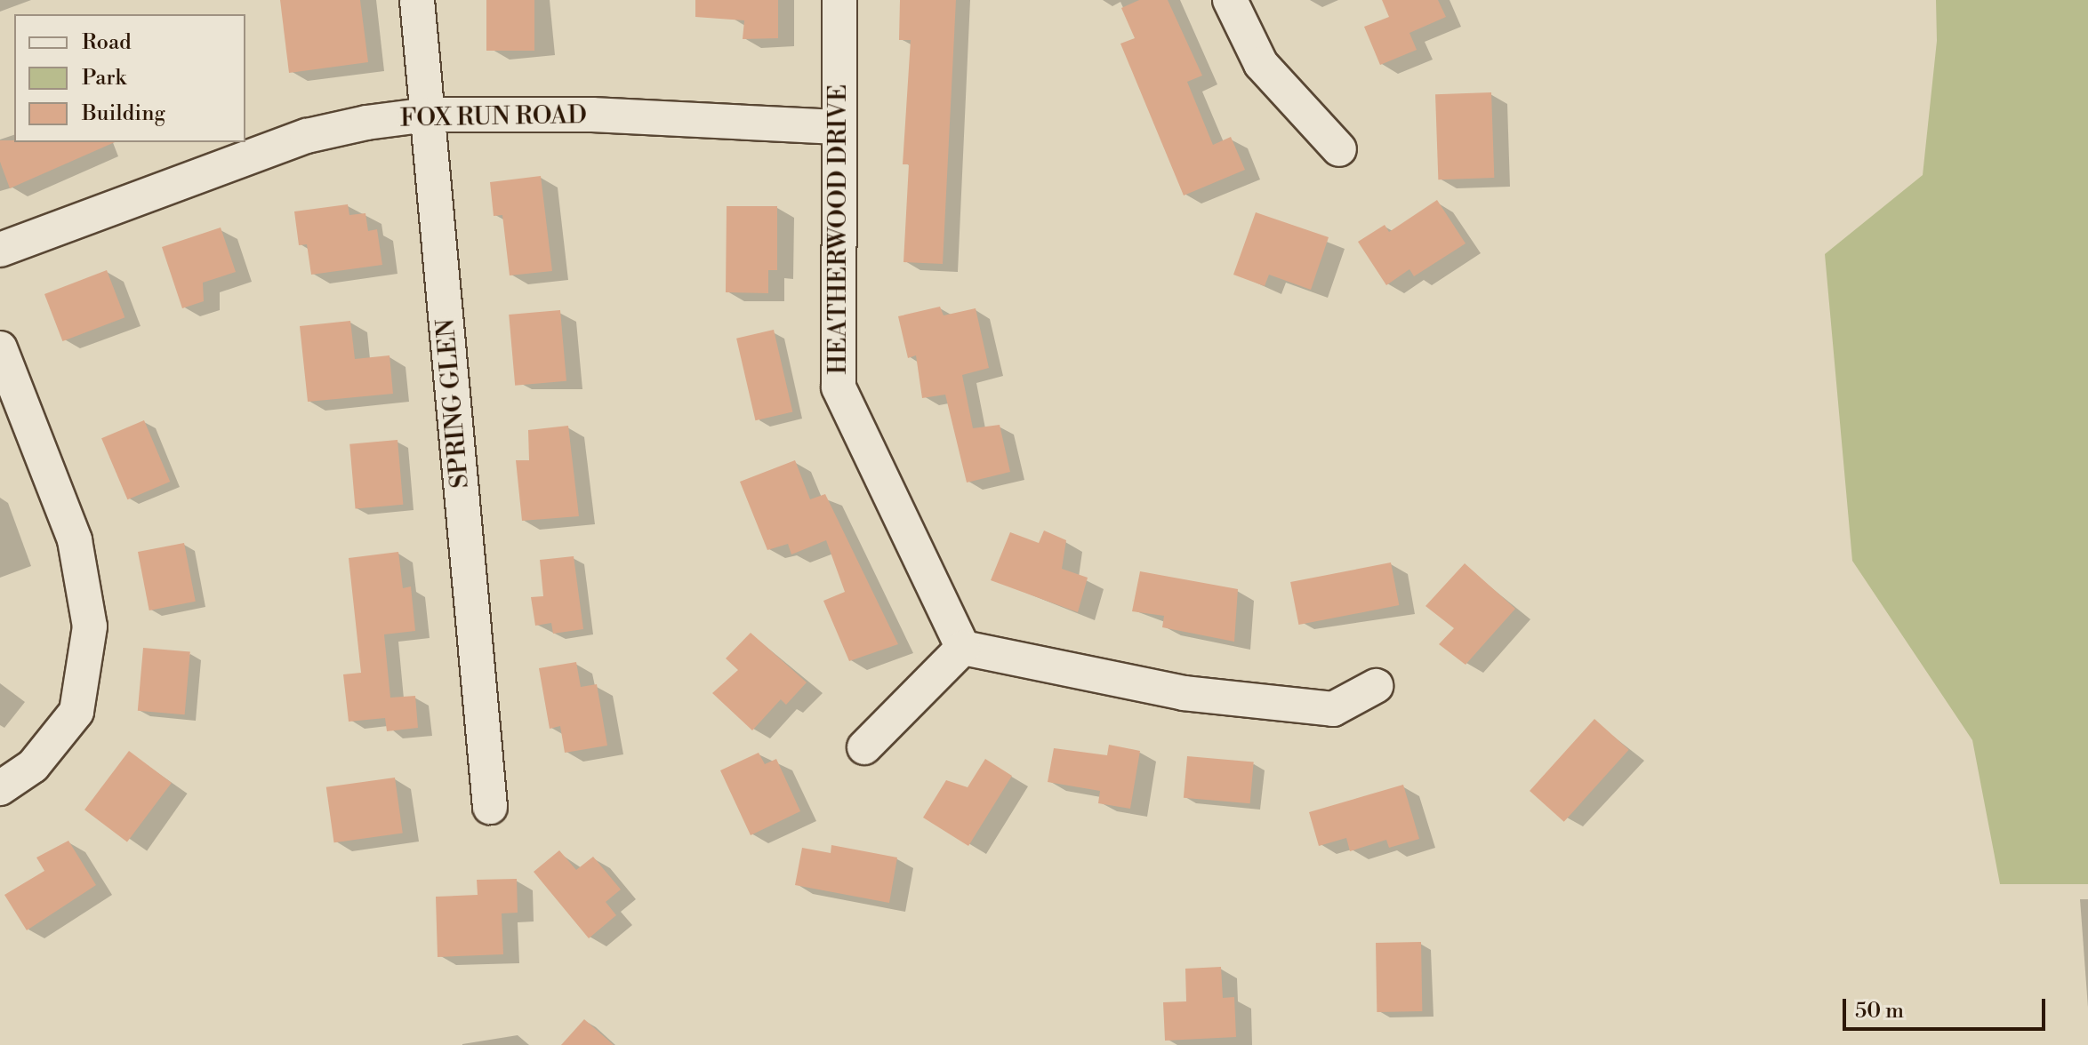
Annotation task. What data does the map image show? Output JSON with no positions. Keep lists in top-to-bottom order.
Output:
{
  "streets": {
    "street": ["FOX RUN ROAD", "HEATHERWOOD DRIVE", "SPRING GLEN"]
  },
  "crossings": [
    ["FOX RUN ROAD", "HEATHERWOOD DRIVE"],
    ["FOX RUN ROAD", "SPRING GLEN"]
  ],
  "legend": ["Road", "Park", "Building"],
  "scale_bar": "50 m"
}
